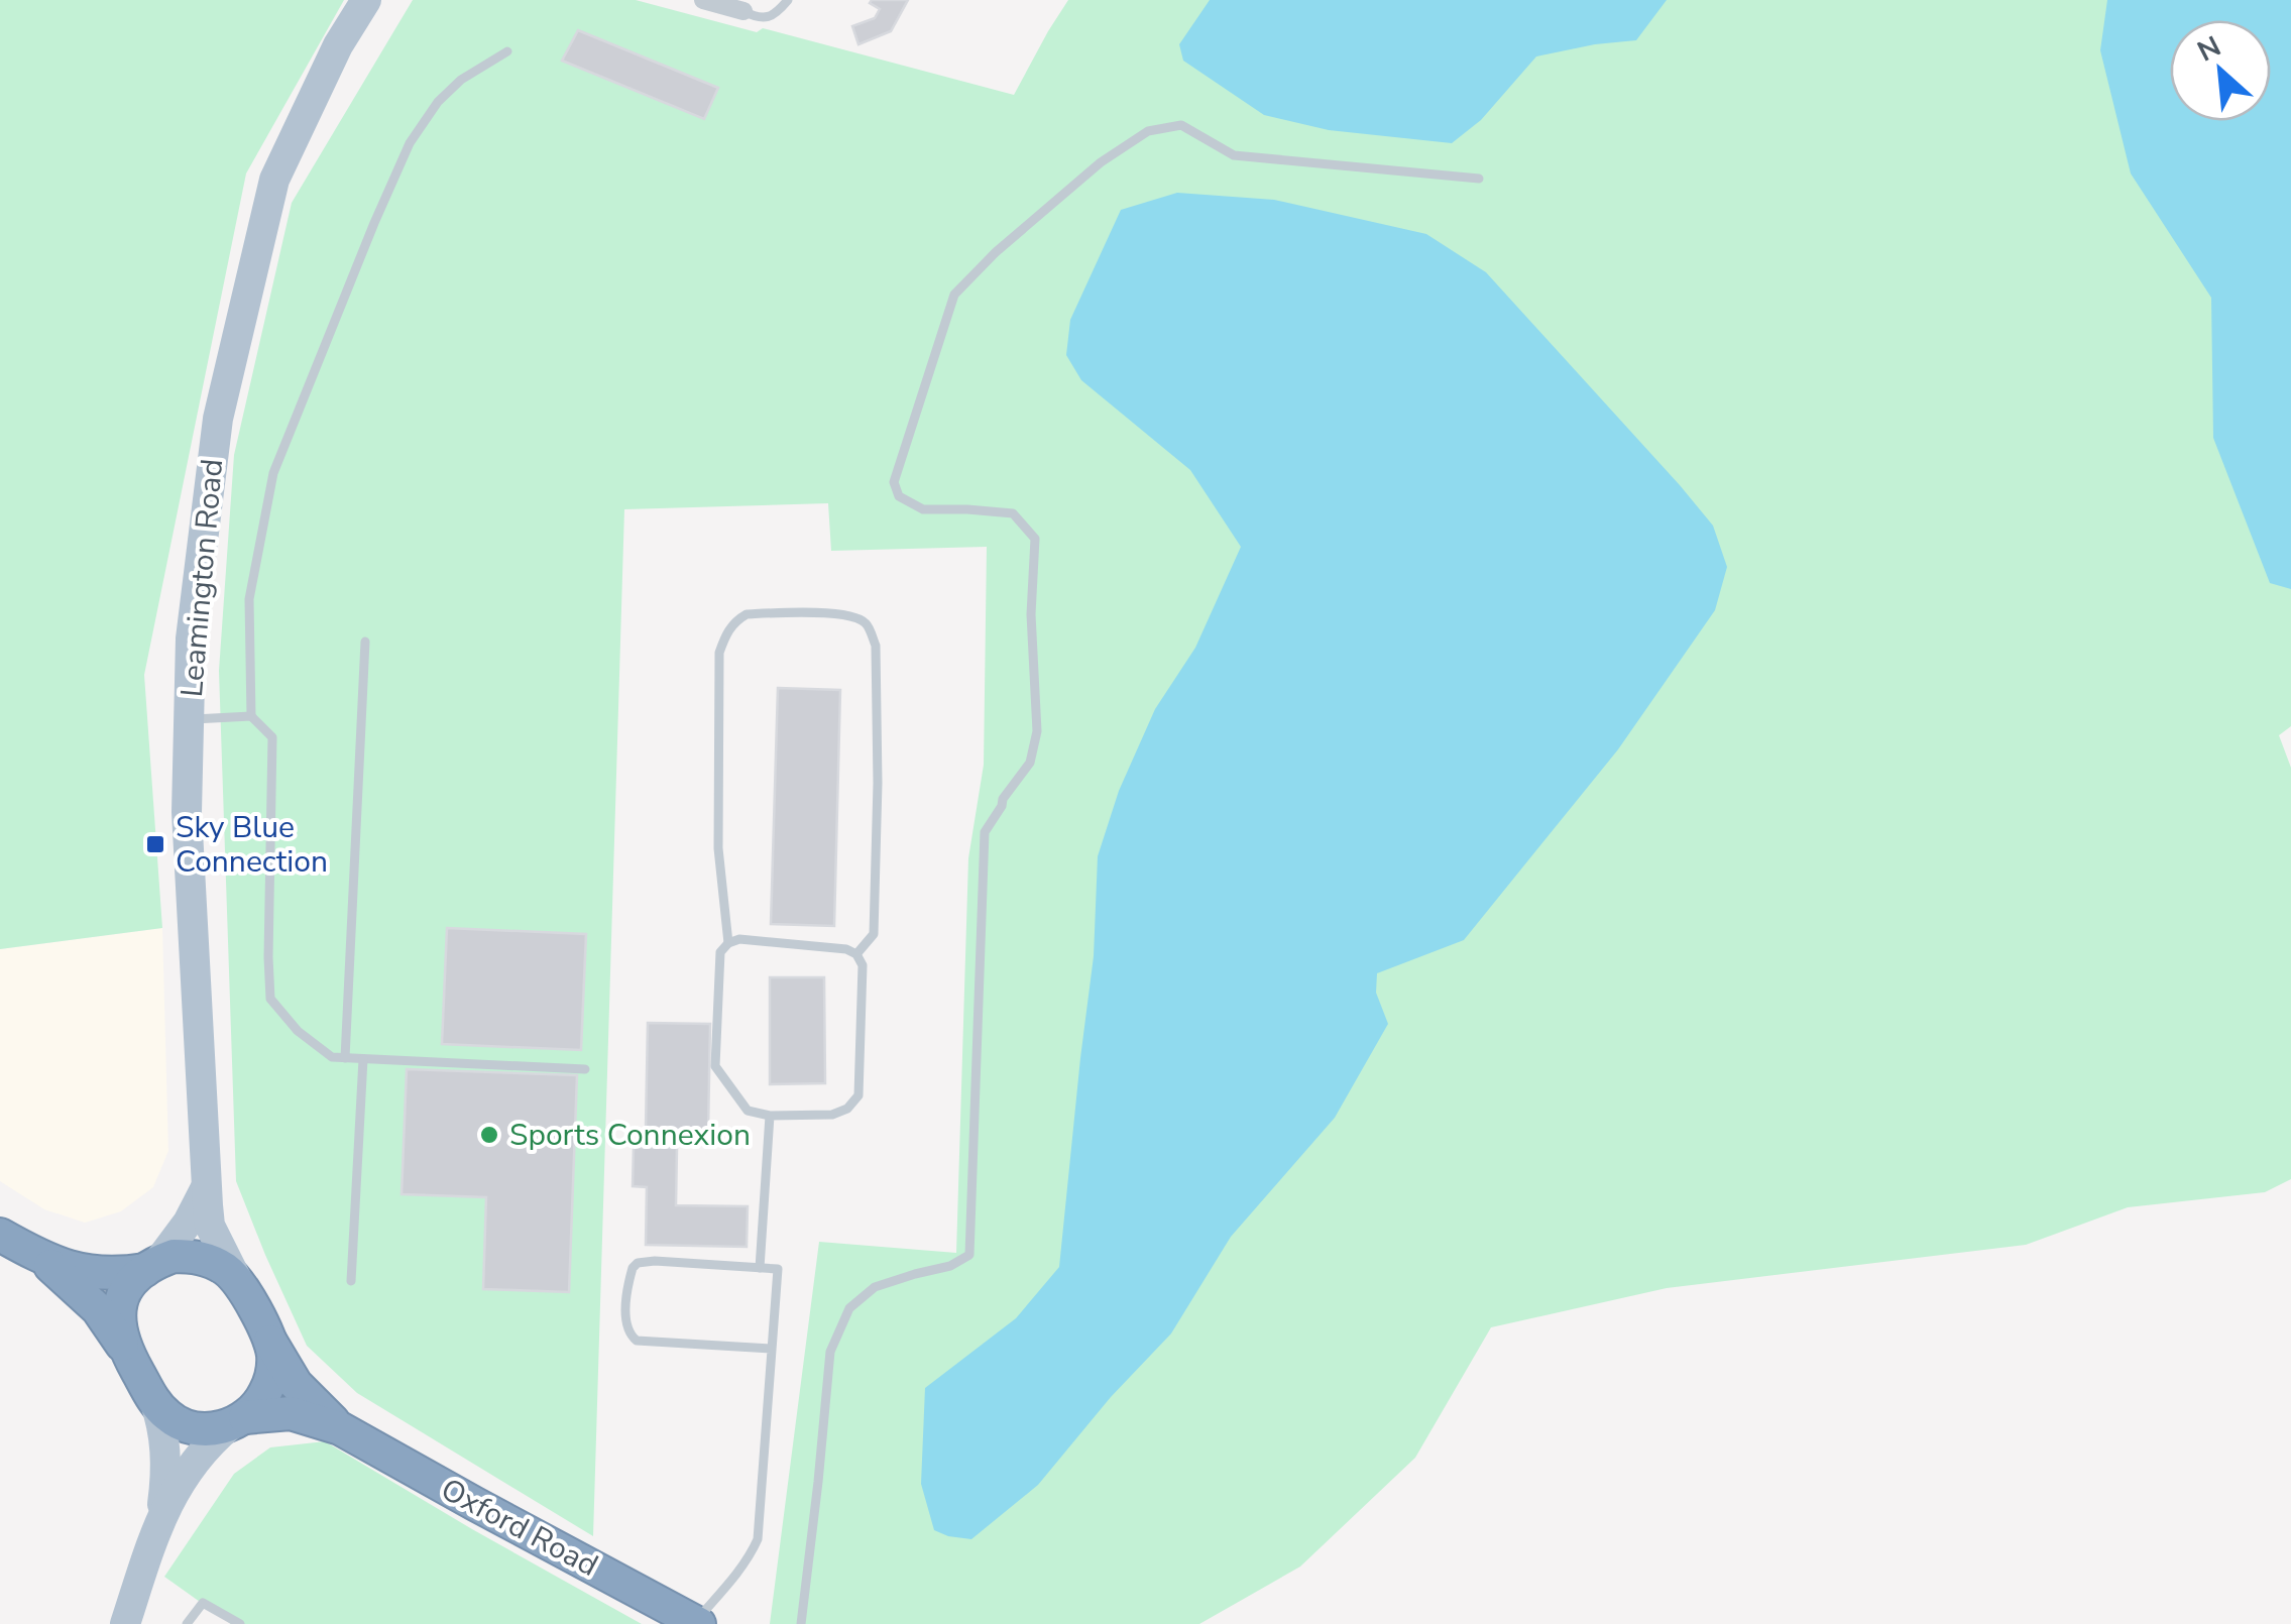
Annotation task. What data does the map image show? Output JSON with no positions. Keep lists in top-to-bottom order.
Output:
{
  "streets": {
    "highway": ["Oxford Road"],
    "main road": ["Leamington Road"]
  },
  "crossings": [
    ["Leamington Road", "Oxford Road"]
  ],
  "places": {
    "transit": ["Sky Blue Connection"],
    "other": ["Sports Connexion"]
  },
  "north": "top left"
}
